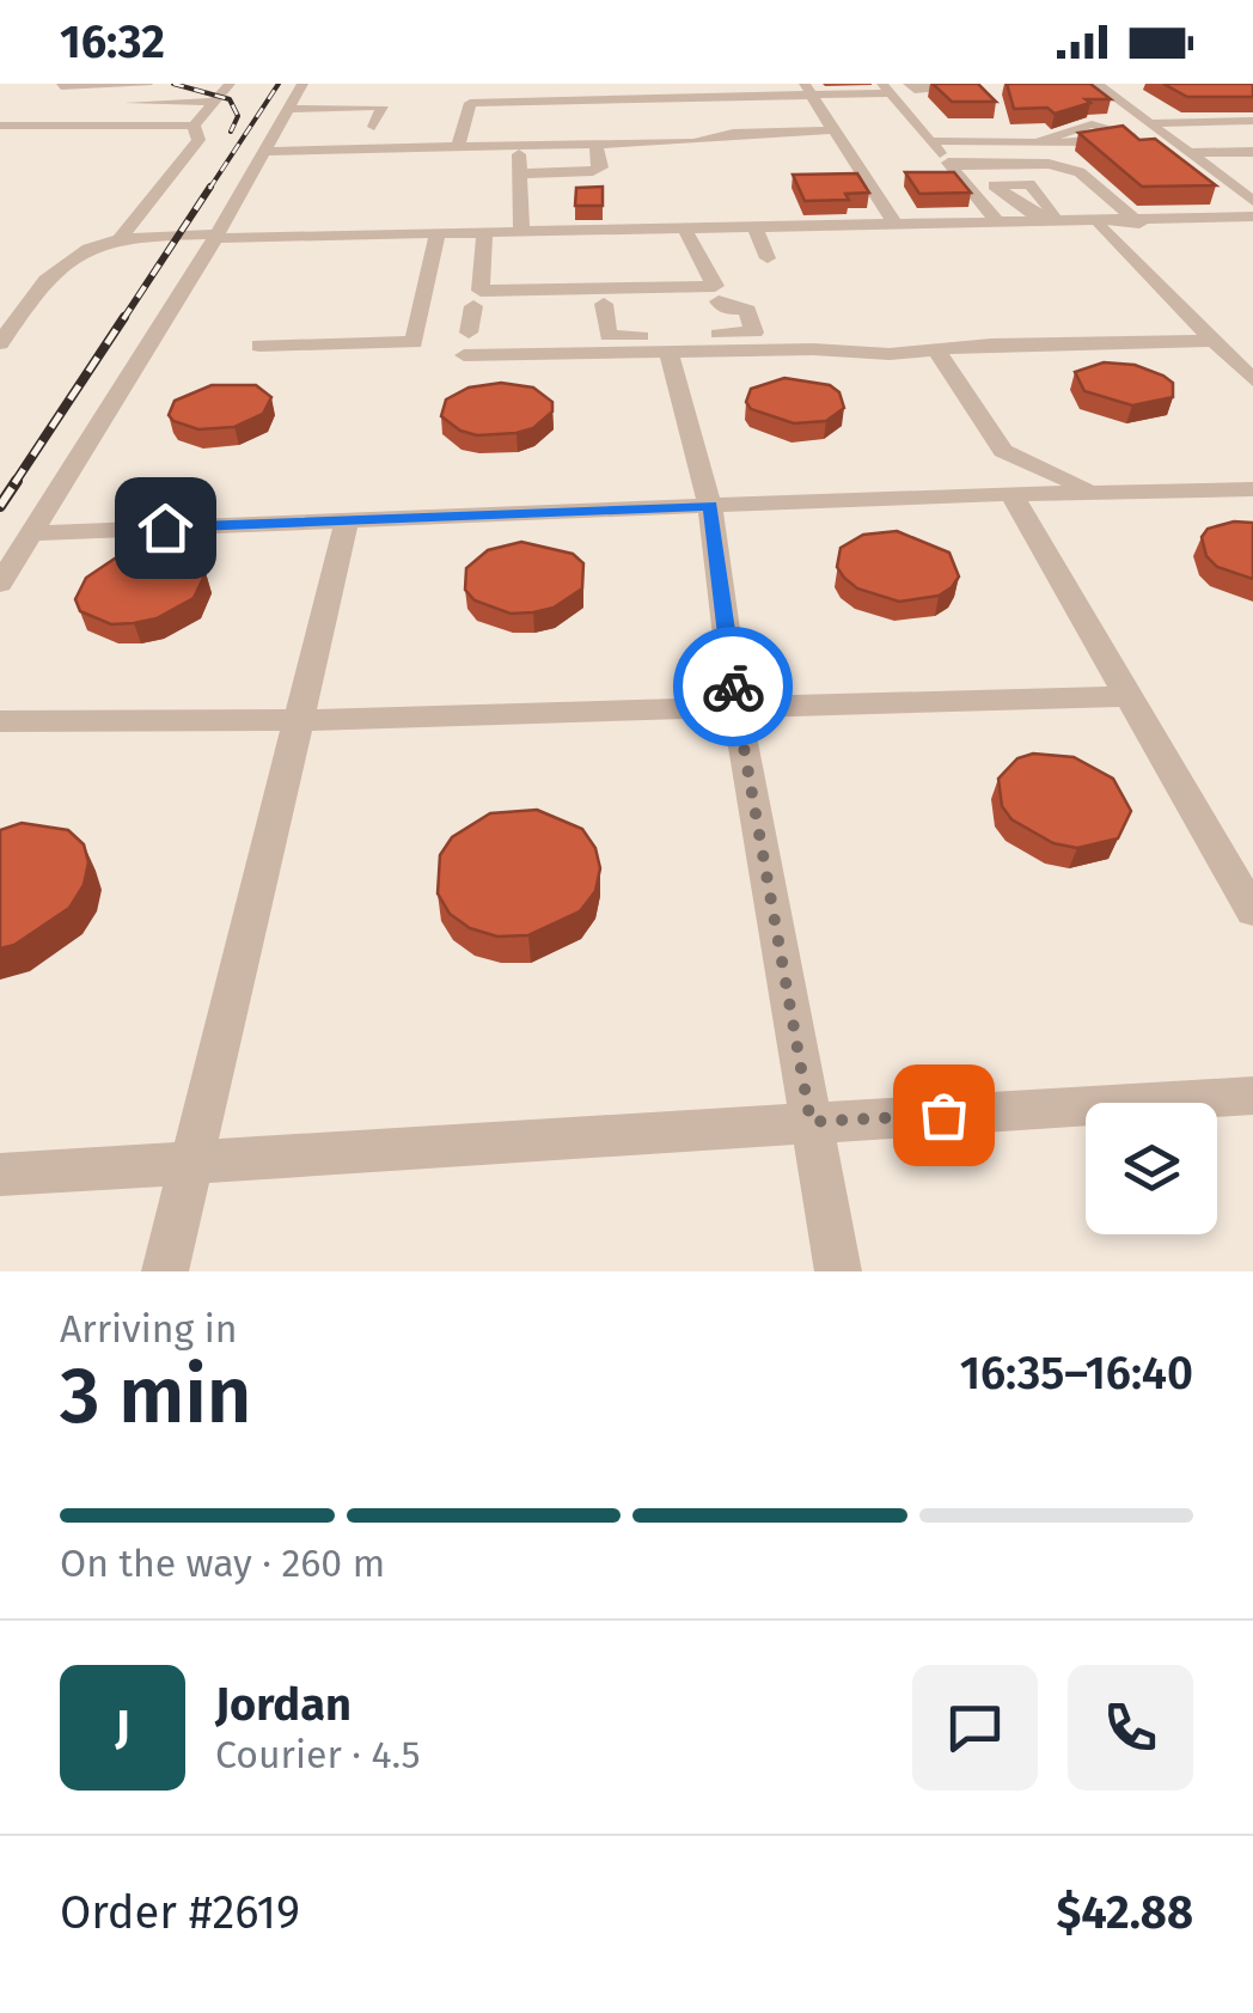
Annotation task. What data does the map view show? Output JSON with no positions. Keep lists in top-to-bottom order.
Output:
{
  "page": {
    "status": "16:32",
    "heading": ["3 min", "Arriving in", "16:35–16:40"],
    "panel": [
      "Jordan",
      "Courier · 4.5",
      "Order #2619",
      "$42.88"
    ],
    "bar": "On the way · 260 m",
    "round": "J"
  }
}
